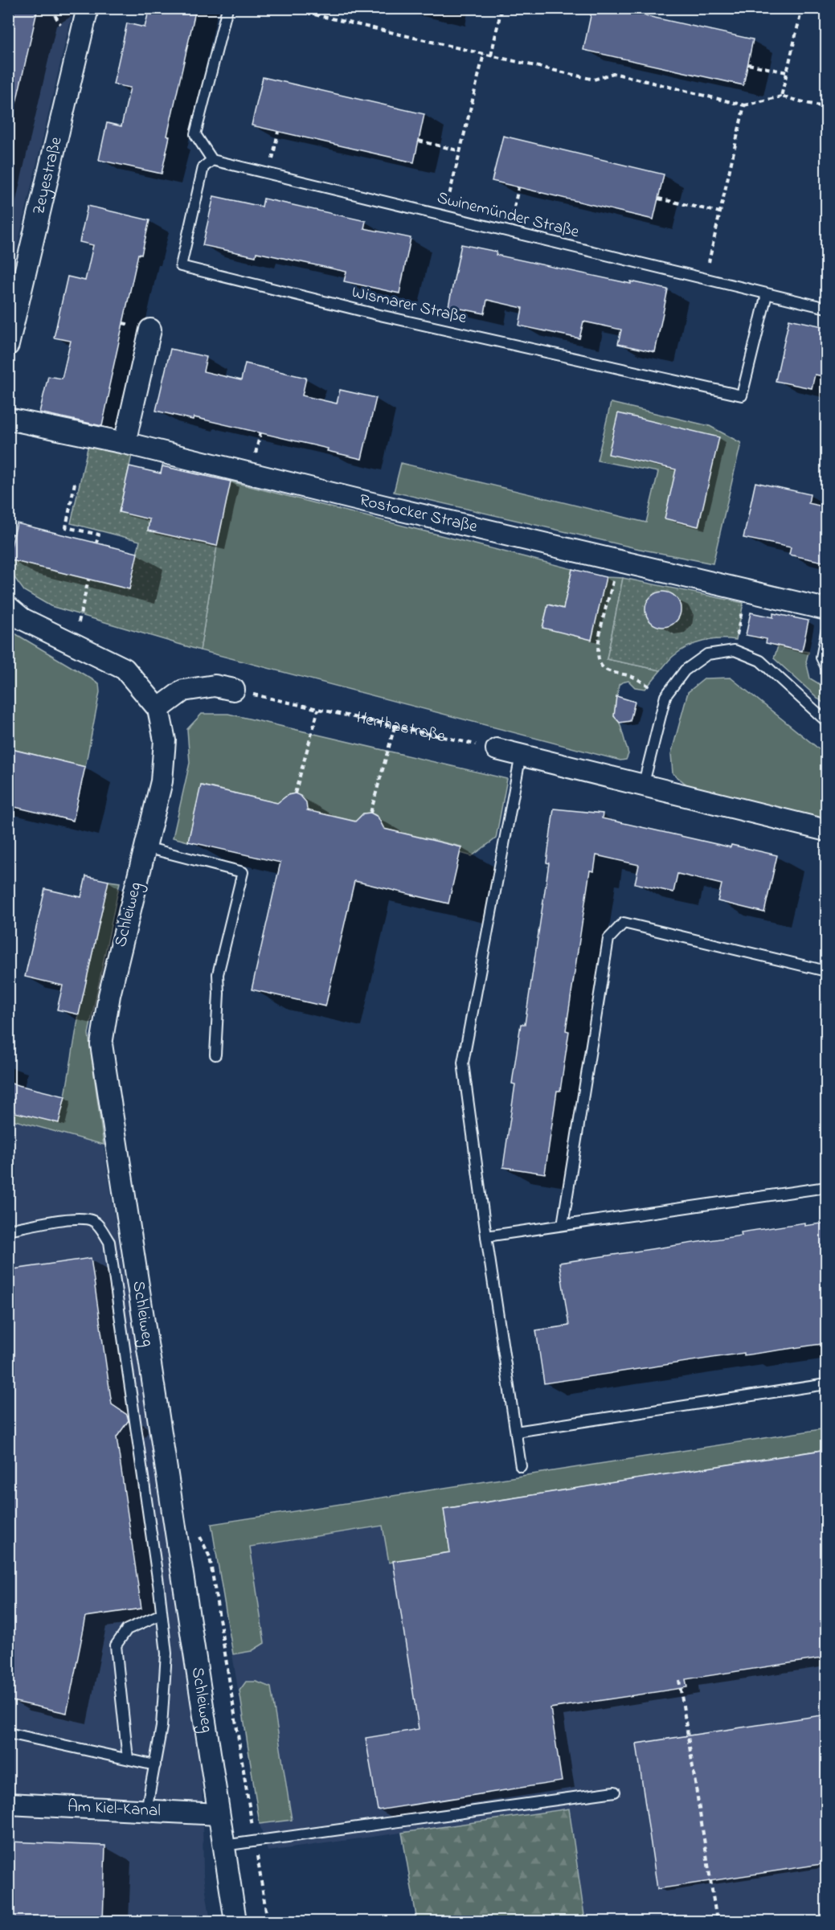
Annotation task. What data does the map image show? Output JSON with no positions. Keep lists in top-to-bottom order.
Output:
{
  "streets": {
    "street": [
      "Zeyestraße",
      "Rostocker Straße",
      "Schleiweg",
      "Am Kiel-Kanal"
    ],
    "lane": ["Swinemünder Straße", "Wismarer Straße"],
    "path": ["Herthastraße"]
  },
  "crossings": [
    ["Swinemünder Straße", "Wismarer Straße"],
    ["Schleiweg", "Am Kiel-Kanal"]
  ]
}
